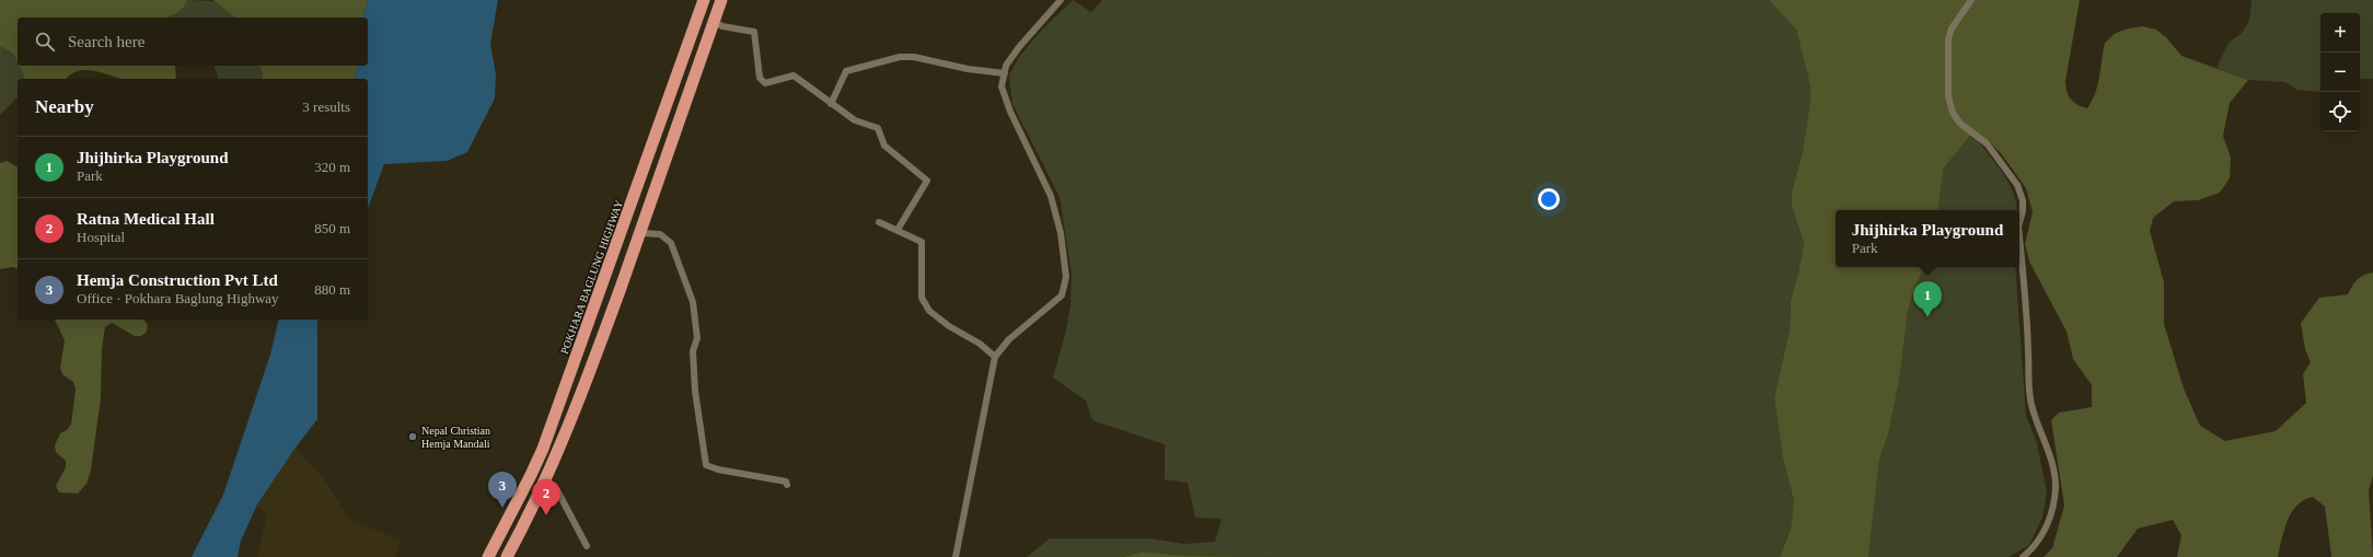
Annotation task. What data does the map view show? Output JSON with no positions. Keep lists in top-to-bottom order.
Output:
{
  "streets": {
    "highway": ["POKHARA BAGLUNG HIGHWAY"]
  },
  "places": ["Nepal Christian Hemja Mandali"],
  "page": {
    "map_buttons": ["+", "−"],
    "search": "Search here",
    "heading": ["Nearby", "3 results"],
    "list": [
      {
        "mark": "1",
        "name": "Jhijhirka Playground",
        "note": "Park",
        "value": "320 m"
      },
      {
        "mark": "2",
        "name": "Ratna Medical Hall",
        "note": "Hospital",
        "value": "850 m"
      },
      {
        "mark": "3",
        "name": "Hemja Construction Pvt Ltd",
        "note": "Office · Pokhara Baglung Highway",
        "value": "880 m"
      }
    ],
    "popup": ["Jhijhirka Playground", "Park"],
    "pins": ["1", "3", "2"]
  }
}
